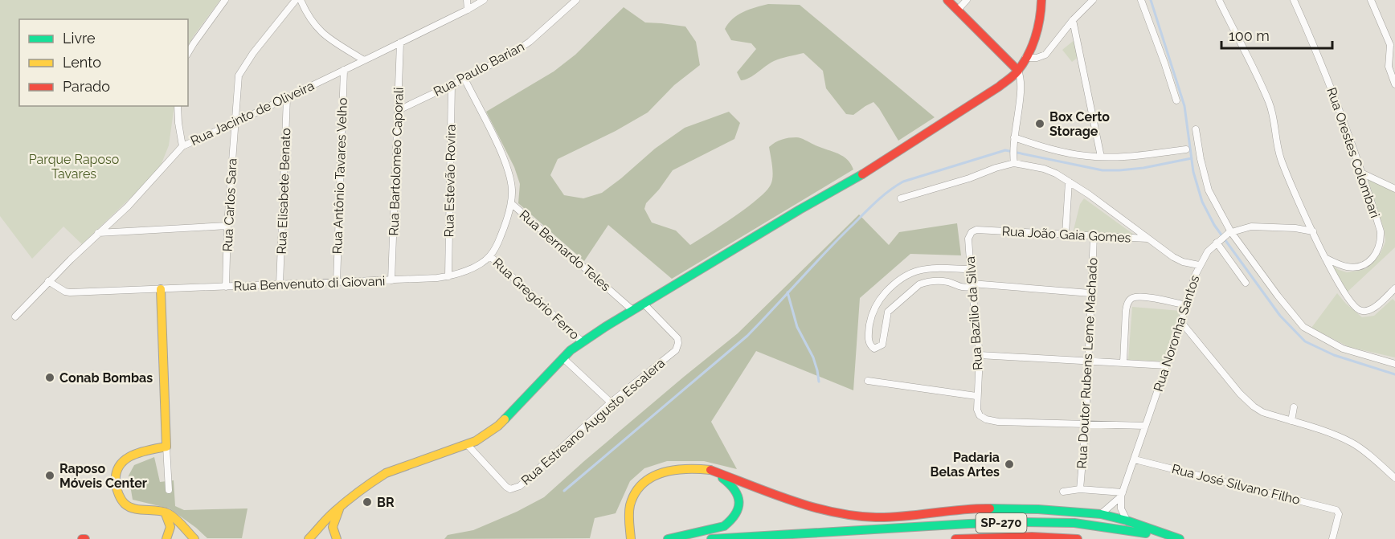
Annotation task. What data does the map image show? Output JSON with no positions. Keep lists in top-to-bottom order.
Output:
{
  "streets": {
    "main road": ["SP-270"],
    "street": [
      "Rua Paulo Barian",
      "Rua Jacinto de Oliveira",
      "Rua Orestes Colombari",
      "Rua Bartolomeo Caporali",
      "Rua Antônio Tavares Velho",
      "Rua Estevão Rovira",
      "Rua Elisabete Benato",
      "Rua Carlos Sara",
      "Rua João Gaia Gomes",
      "Rua Bernardo Teles",
      "Rua Benvenuto di Giovani",
      "Rua Gregório Ferro",
      "Rua Bazílio da Silva",
      "Rua Noronha Santos",
      "Rua Doutor Rubens Leme Machado",
      "Rua Estreano Augusto Escalera",
      "Rua José Silvano Filho"
    ]
  },
  "crossings": [
    ["Rua Paulo Barian", "Rua Bartolomeo Caporali"],
    ["Rua Paulo Barian", "Rua Estevão Rovira"],
    ["Rua Paulo Barian", "Rua Bernardo Teles"],
    ["Rua Jacinto de Oliveira", "Rua Bartolomeo Caporali"],
    ["Rua Jacinto de Oliveira", "Rua Antônio Tavares Velho"],
    ["Rua Jacinto de Oliveira", "Rua Elisabete Benato"],
    ["Rua Jacinto de Oliveira", "Rua Carlos Sara"],
    ["Rua Jacinto de Oliveira", "Rua Benvenuto di Giovani"],
    ["Rua Bartolomeo Caporali", "Rua Benvenuto di Giovani"],
    ["Rua Antônio Tavares Velho", "Rua Benvenuto di Giovani"],
    ["Rua Estevão Rovira", "Rua Benvenuto di Giovani"],
    ["Rua Elisabete Benato", "Rua Benvenuto di Giovani"],
    ["Rua Carlos Sara", "Rua Benvenuto di Giovani"],
    ["Rua João Gaia Gomes", "Rua Bazílio da Silva"],
    ["Rua João Gaia Gomes", "Rua Doutor Rubens Leme Machado"],
    ["Rua Benvenuto di Giovani", "Rua Gregório Ferro"],
    ["Rua Bazílio da Silva", "Rua Noronha Santos"],
    ["Rua Bazílio da Silva", "Rua Doutor Rubens Leme Machado"],
    ["Rua Noronha Santos", "Rua José Silvano Filho"]
  ],
  "parks": ["Parque Raposo Tavares"],
  "places": [
    "Box Certo Storage",
    "Conab Bombas",
    "Padaria Belas Artes",
    "Raposo Móveis Center",
    "BR"
  ],
  "legend": ["Livre", "Lento", "Parado"],
  "scale_bar": "100 m"
}
